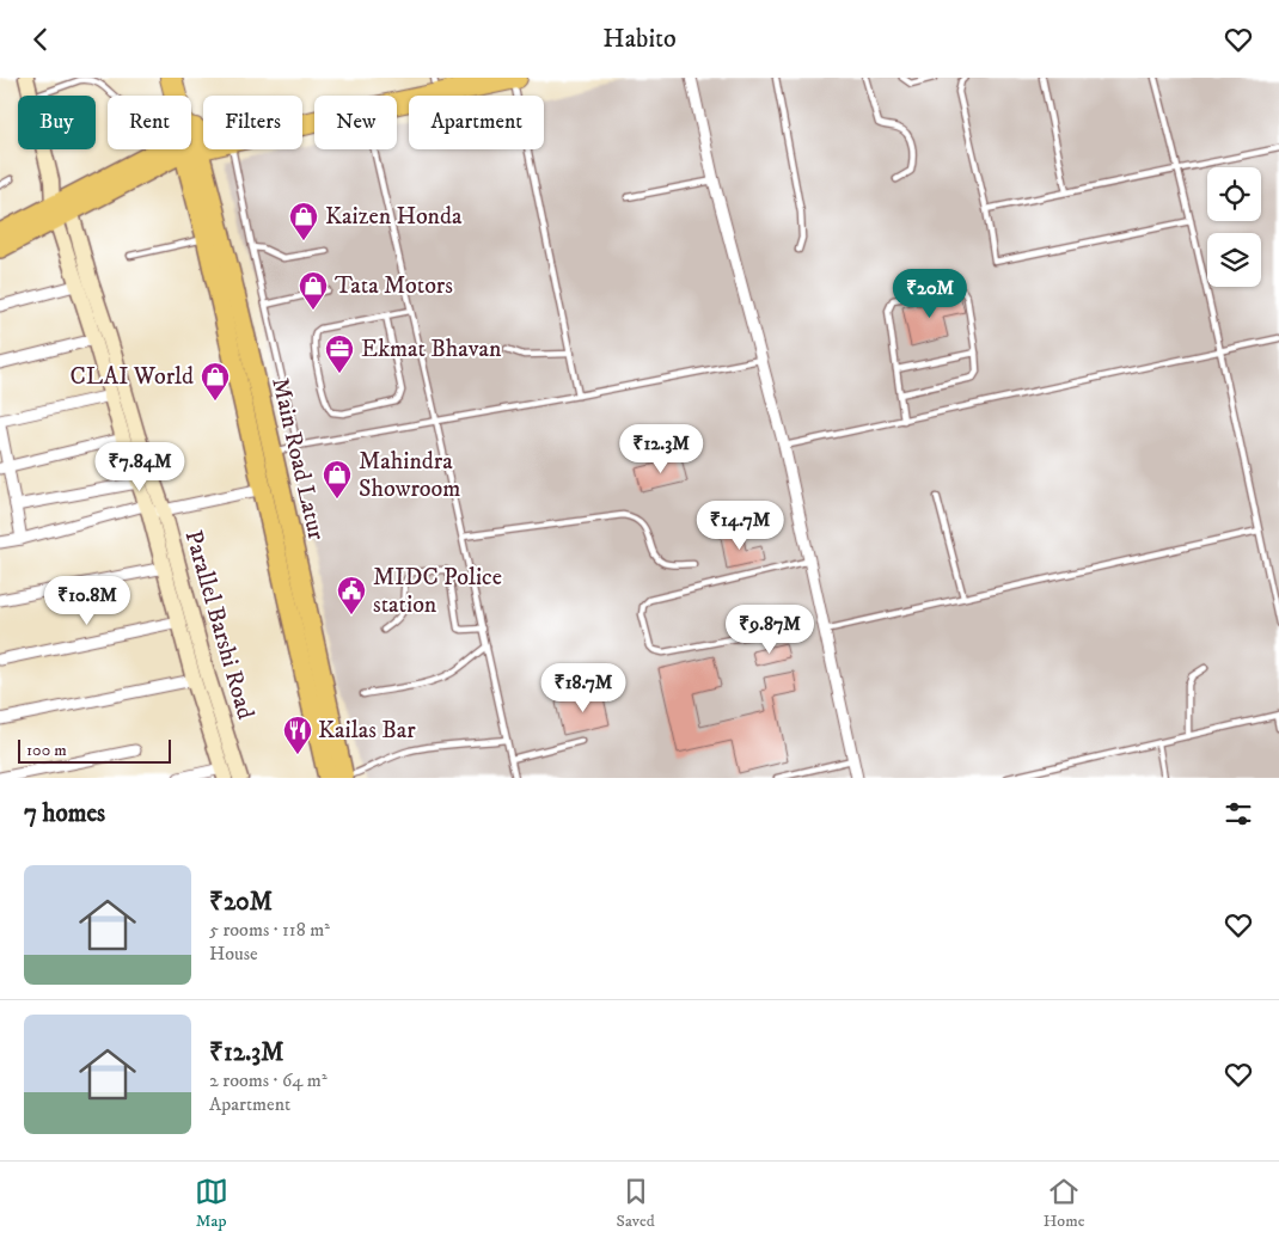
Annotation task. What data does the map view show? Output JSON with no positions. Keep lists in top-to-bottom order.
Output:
{
  "streets": {
    "main road": ["Main Road Latur"],
    "street": ["Parallel Barshi Road"]
  },
  "places": {
    "shop": [
      "Kaizen Honda",
      "Tata Motors",
      "CLAI World",
      "Mahindra Showroom"
    ],
    "office": ["Ekmat Bhavan"],
    "public building": ["MIDC Police station"],
    "restaurant": ["Kailas Bar"]
  },
  "scale_bar": "100 m",
  "page": {
    "header": "Habito",
    "chip": [
      "Buy",
      "Rent",
      "Filters",
      "New",
      "Apartment"
    ],
    "price": [
      "₹20M",
      "₹12.3M",
      "₹7.84M",
      "₹14.7M",
      "₹10.8M",
      "₹9.87M",
      "₹18.7M"
    ],
    "scale": "100 m",
    "heading": "7 homes",
    "list": [
      {
        "name": "₹20M",
        "note": "5 rooms · 118 m² · House"
      },
      {
        "name": "₹12.3M",
        "note": "2 rooms · 64 m² · Apartment"
      }
    ],
    "tabs": ["Map", "Saved", "Home"]
  }
}
